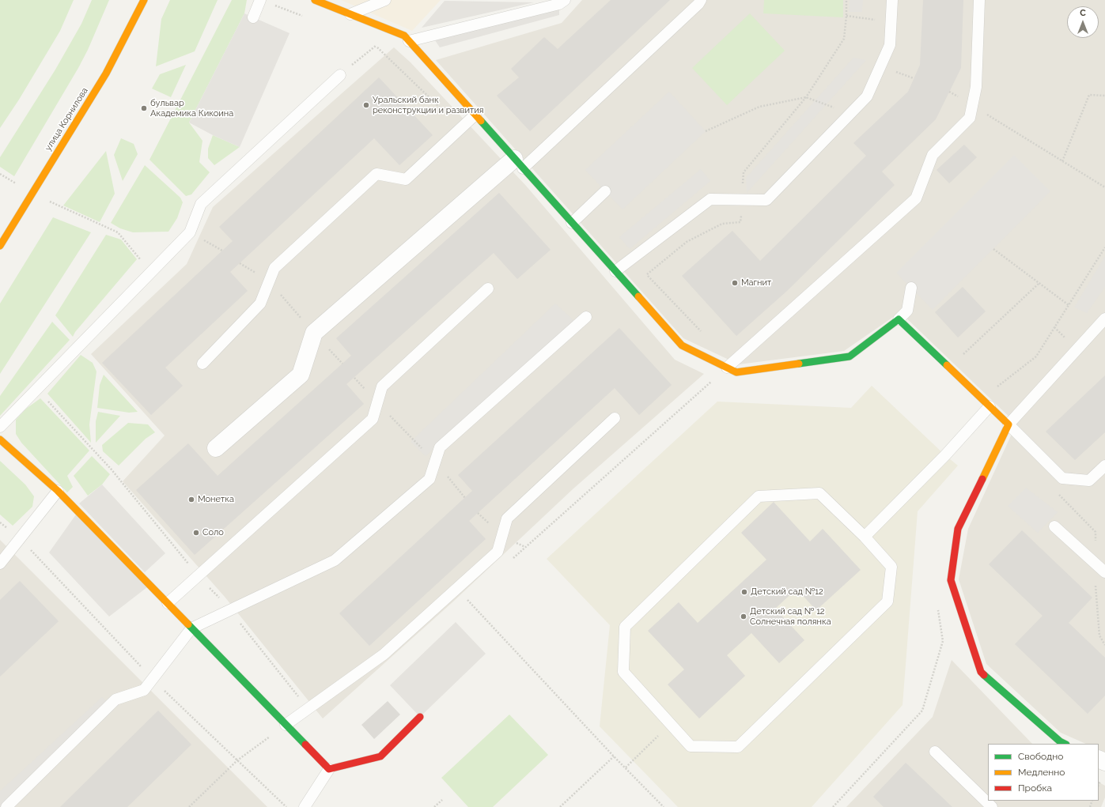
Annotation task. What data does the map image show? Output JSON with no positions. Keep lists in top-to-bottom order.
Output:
{
  "streets": {
    "street": ["улица Корнилова"]
  },
  "places": [
    "Уральский банк реконструкции и развития",
    "бульвар Академика Кикоина",
    "Магнит",
    "Монетка",
    "Соло",
    "Детский сад №12",
    "Детский сад № 12 Солнечная полянка"
  ],
  "legend": ["Свободно", "Медленно", "Пробка"],
  "north": "top"
}
